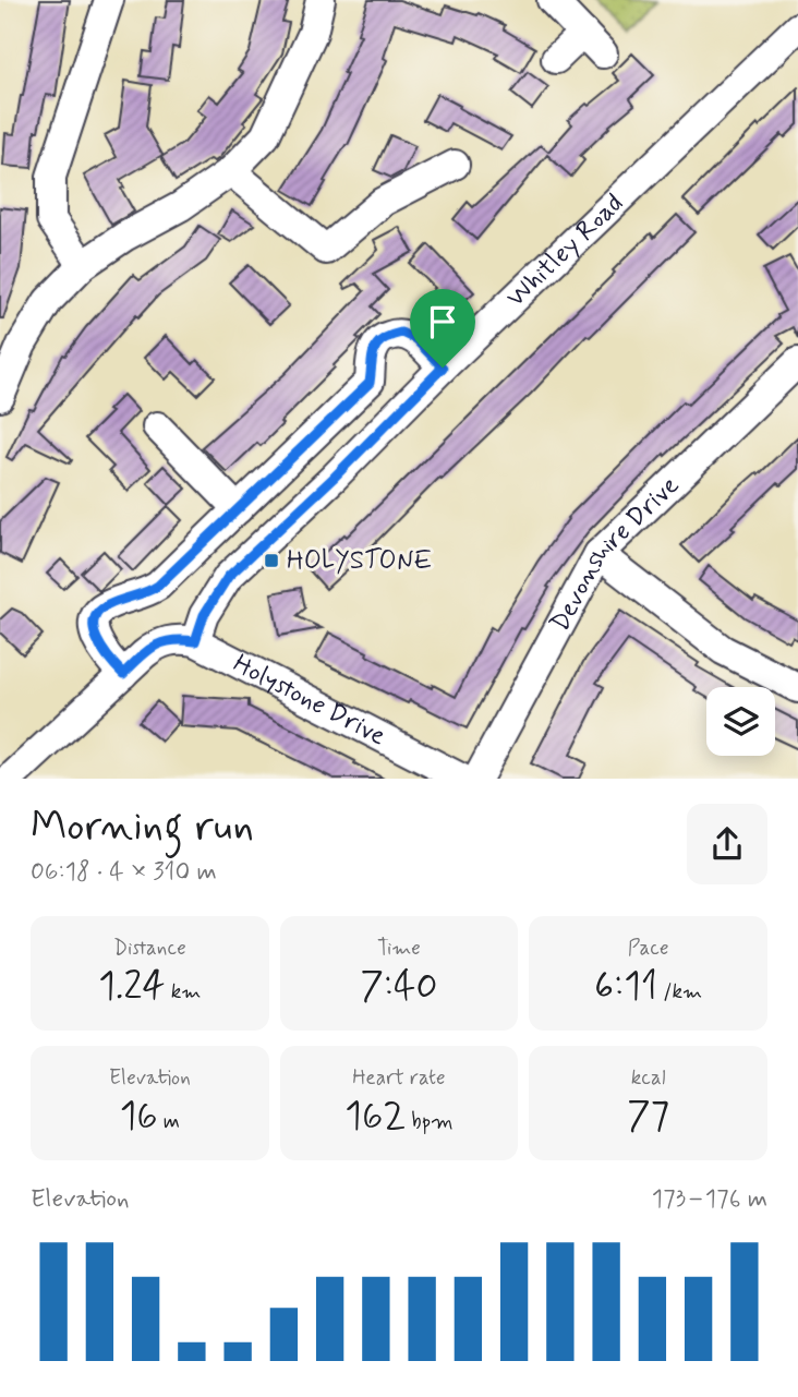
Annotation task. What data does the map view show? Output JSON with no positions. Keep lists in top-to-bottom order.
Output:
{
  "streets": {
    "street": ["Whitley Road", "Devonshire Drive", "Holystone Drive"]
  },
  "crossings": [
    ["Whitley Road", "Holystone Drive"]
  ],
  "places": {
    "transit": ["HOLYSTONE"]
  },
  "page": {
    "heading": ["Morning run", "06:18 · 4 × 310 m"],
    "stats": [
      ["Distance", "1.24 km"],
      ["Time", "7:40"],
      ["Pace", "6:11 /km"],
      ["Elevation", "16 m"],
      ["Heart rate", "162 bpm"],
      ["kcal", "77"]
    ],
    "chart": ["Elevation", "173–176 m"]
  }
}
